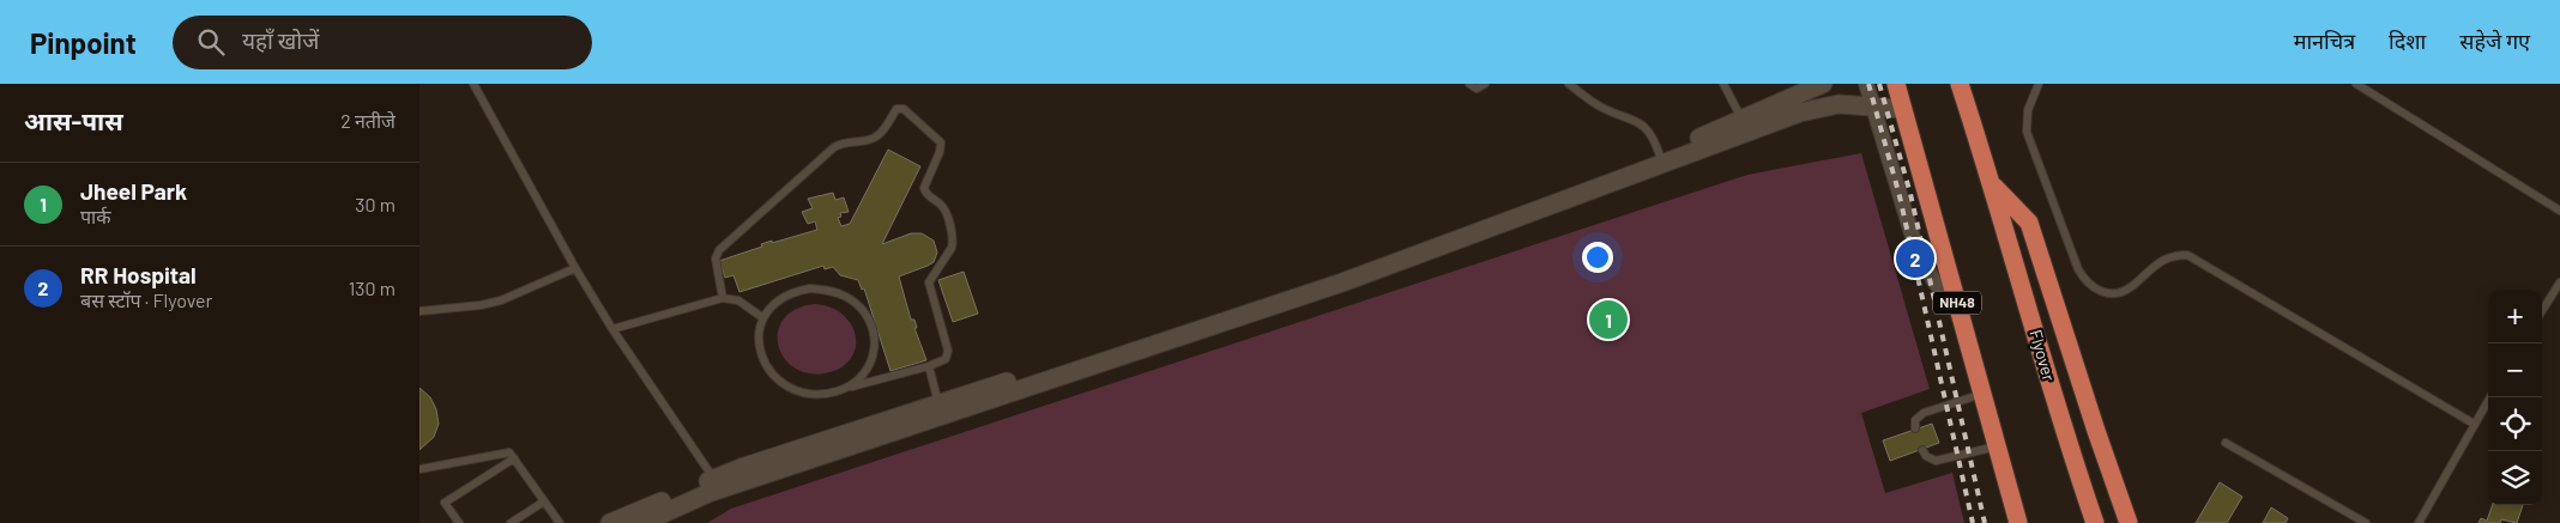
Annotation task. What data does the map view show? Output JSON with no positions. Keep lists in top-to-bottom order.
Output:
{
  "streets": {
    "highway": ["NH48", "Flyover"]
  },
  "page": {
    "header": "Pinpoint",
    "search": "यहाँ खोजें",
    "nav": ["मानचित्र", "दिशा", "सहेजे गए"],
    "heading": ["आस-पास", "2 नतीजे"],
    "list": [
      {
        "mark": "1",
        "name": "Jheel Park",
        "note": "पार्क",
        "value": "30 m"
      },
      {
        "mark": "2",
        "name": "RR Hospital",
        "note": "बस स्टॉप · Flyover",
        "value": "130 m"
      }
    ],
    "pins": ["2", "1"],
    "map_buttons": ["+", "−"]
  }
}
